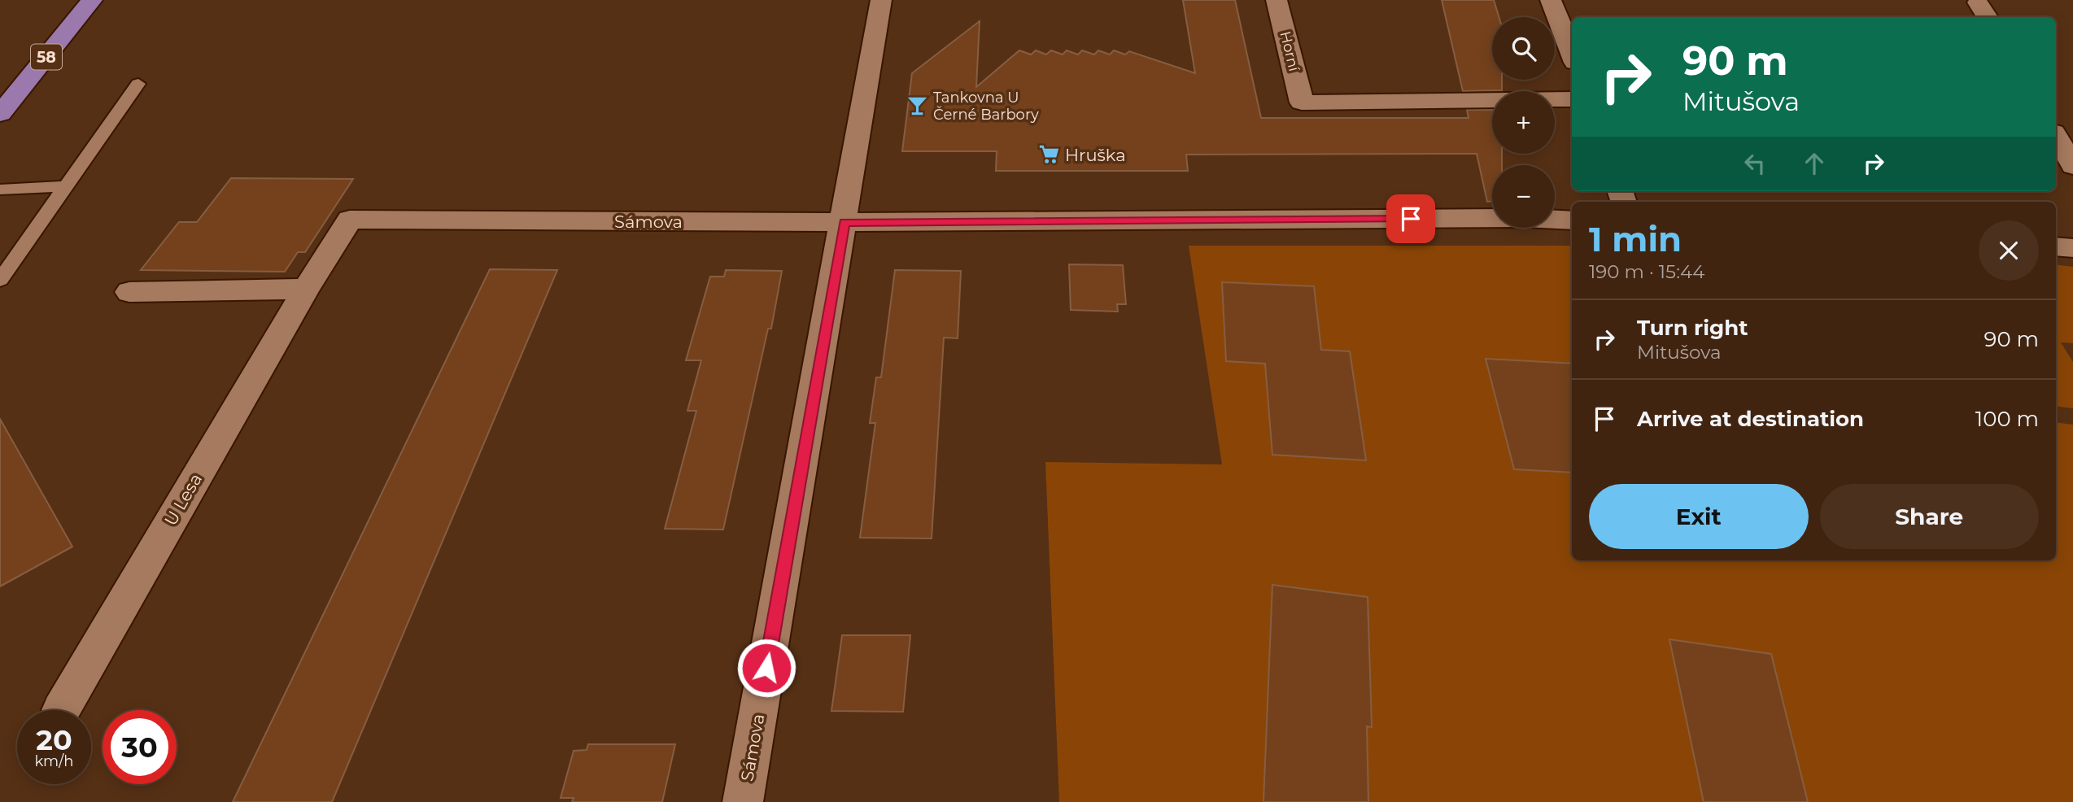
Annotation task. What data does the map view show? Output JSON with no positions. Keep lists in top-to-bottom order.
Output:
{
  "streets": {
    "main road": ["58"],
    "street": ["Horní", "Sámova", "U Lesa"]
  },
  "crossings": [
    ["Sámova", "U Lesa"]
  ],
  "places": {
    "bar": ["Tankovna U Černé Barbory"],
    "supermarket": ["Hruška"]
  },
  "page": {
    "map_buttons": ["+", "−"],
    "turn": ["90 m", "Mitušova"],
    "heading": ["1 min", "190 m · 15:44"],
    "list": [
      {
        "name": "Turn right",
        "note": "Mitušova",
        "value": "90 m"
      },
      {
        "name": "Arrive at destination",
        "value": "100 m"
      }
    ],
    "buttons": ["Exit", "Share"],
    "speed": "20 km/h",
    "limit": "30"
  }
}
